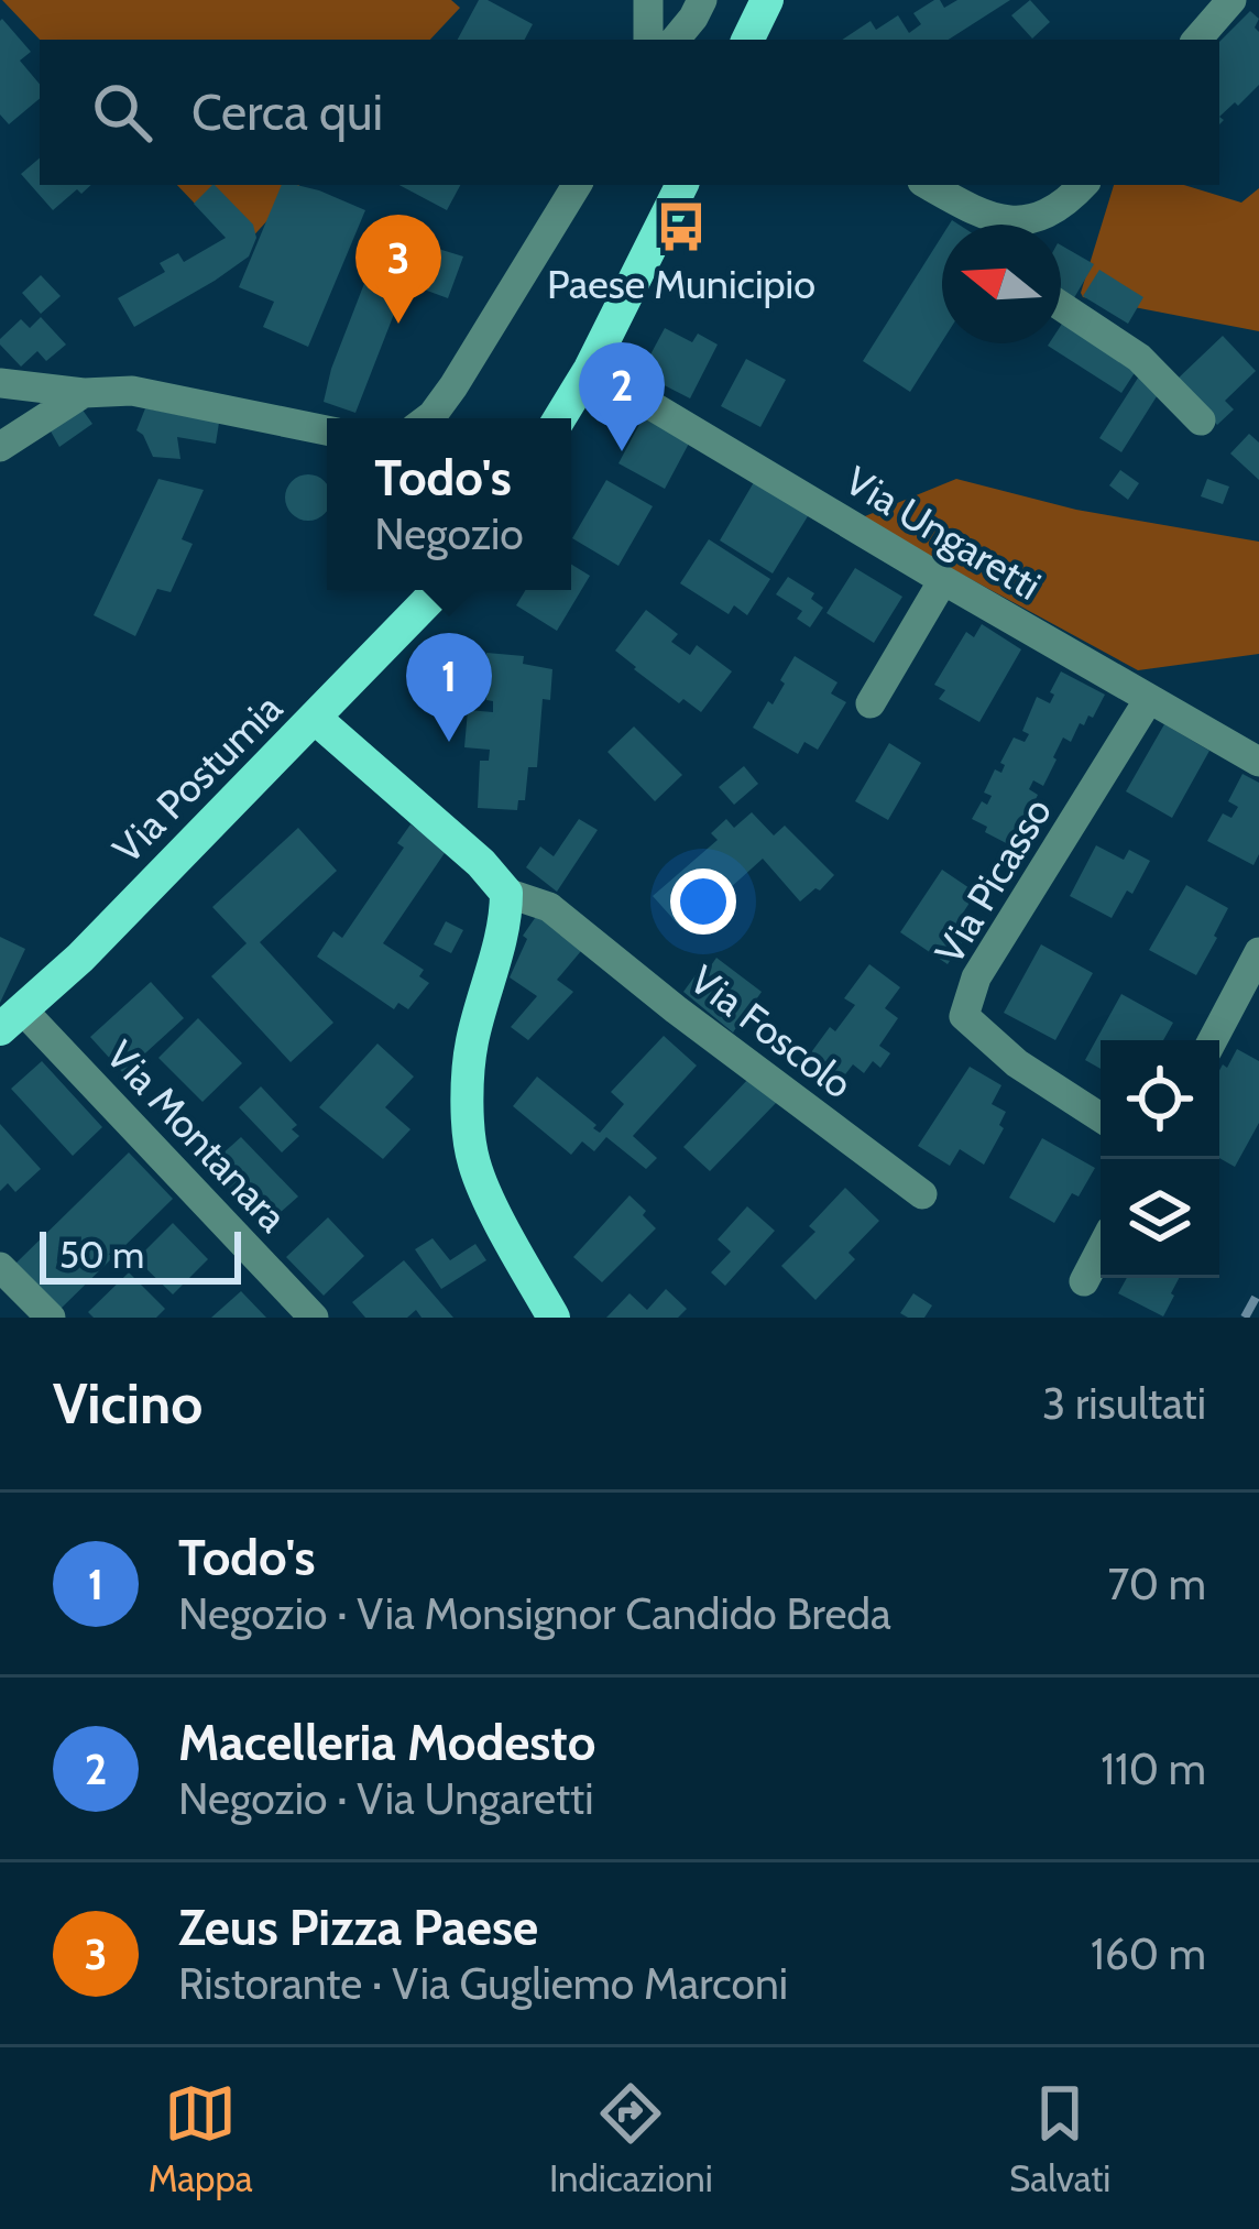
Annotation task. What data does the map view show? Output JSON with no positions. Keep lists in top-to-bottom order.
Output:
{
  "streets": {
    "main road": ["Via Postumia"],
    "street": [
      "Via Ungaretti",
      "Via Picasso",
      "Via Foscolo",
      "Via Montanara"
    ]
  },
  "crossings": [
    ["Via Ungaretti", "Via Picasso"],
    ["Via Postumia", "Via Montanara"]
  ],
  "places": {
    "bus stop": ["Paese Municipio"]
  },
  "scale_bar": "50 m",
  "north": "left",
  "page": {
    "search": "Cerca qui",
    "pins": ["3", "2", "1"],
    "popup": ["Todo's", "Negozio"],
    "scale": "50 m",
    "heading": ["Vicino", "3 risultati"],
    "list": [
      {
        "mark": "1",
        "name": "Todo's",
        "note": "Negozio · Via Monsignor Candido Breda",
        "value": "70 m"
      },
      {
        "mark": "2",
        "name": "Macelleria Modesto",
        "note": "Negozio · Via Ungaretti",
        "value": "110 m"
      },
      {
        "mark": "3",
        "name": "Zeus Pizza Paese",
        "note": "Ristorante · Via Gugliemo Marconi",
        "value": "160 m"
      }
    ],
    "nav": ["Mappa", "Indicazioni", "Salvati"]
  }
}
